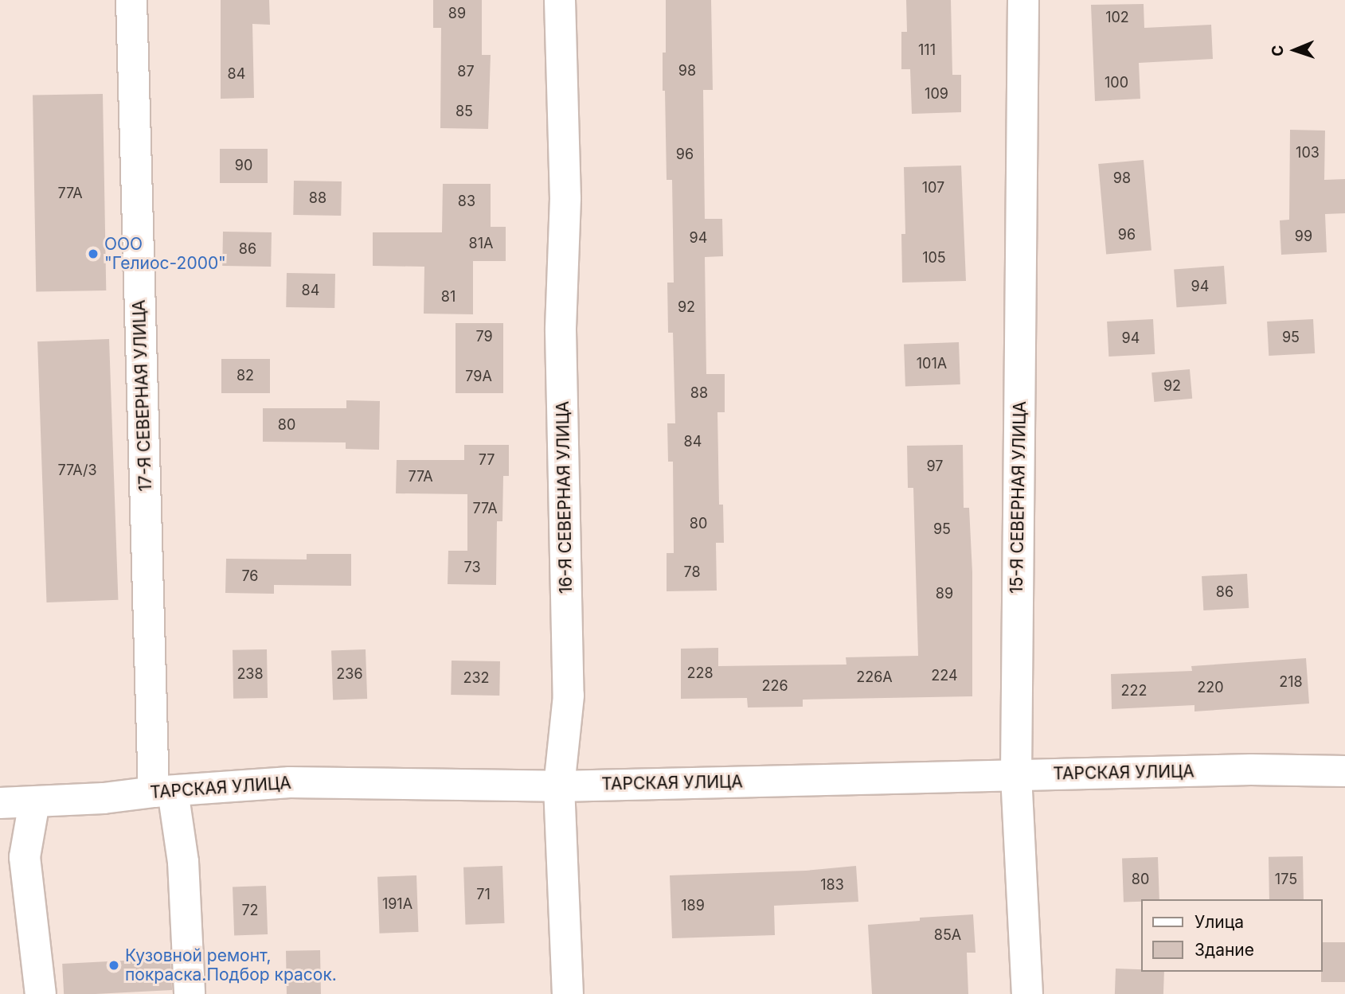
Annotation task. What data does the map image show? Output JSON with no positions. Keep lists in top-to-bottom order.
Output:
{
  "streets": {
    "street": [
      "17-Я СЕВЕРНАЯ УЛИЦА",
      "16-Я СЕВЕРНАЯ УЛИЦА",
      "15-Я СЕВЕРНАЯ УЛИЦА",
      "ТАРСКАЯ УЛИЦА"
    ]
  },
  "crossings": [
    ["17-Я СЕВЕРНАЯ УЛИЦА", "ТАРСКАЯ УЛИЦА"],
    ["16-Я СЕВЕРНАЯ УЛИЦА", "ТАРСКАЯ УЛИЦА"],
    ["15-Я СЕВЕРНАЯ УЛИЦА", "ТАРСКАЯ УЛИЦА"]
  ],
  "places": ["ООО \"Гелиос-2000\"", "Кузовной ремонт, покраска.Подбор красок."],
  "house_numbers": [
    "89",
    "102",
    "111",
    "98",
    "87",
    "84",
    "100",
    "109",
    "85",
    "103",
    "96",
    "90",
    "98",
    "107",
    "77А",
    "88",
    "83",
    "96",
    "99",
    "94",
    "81А",
    "86",
    "105",
    "94",
    "84",
    "81",
    "92",
    "79",
    "95",
    "94",
    "101А",
    "82",
    "79А",
    "92",
    "88",
    "80",
    "84",
    "77",
    "97",
    "77А/3",
    "77А",
    "77A",
    "80",
    "95",
    "73",
    "78",
    "76",
    "86",
    "89",
    "228",
    "238",
    "236",
    "224",
    "226А",
    "232",
    "218",
    "226",
    "220",
    "222",
    "80",
    "175",
    "183",
    "71",
    "191А",
    "189",
    "72",
    "85А"
  ],
  "legend": ["Улица", "Здание"],
  "north": "left"
}
